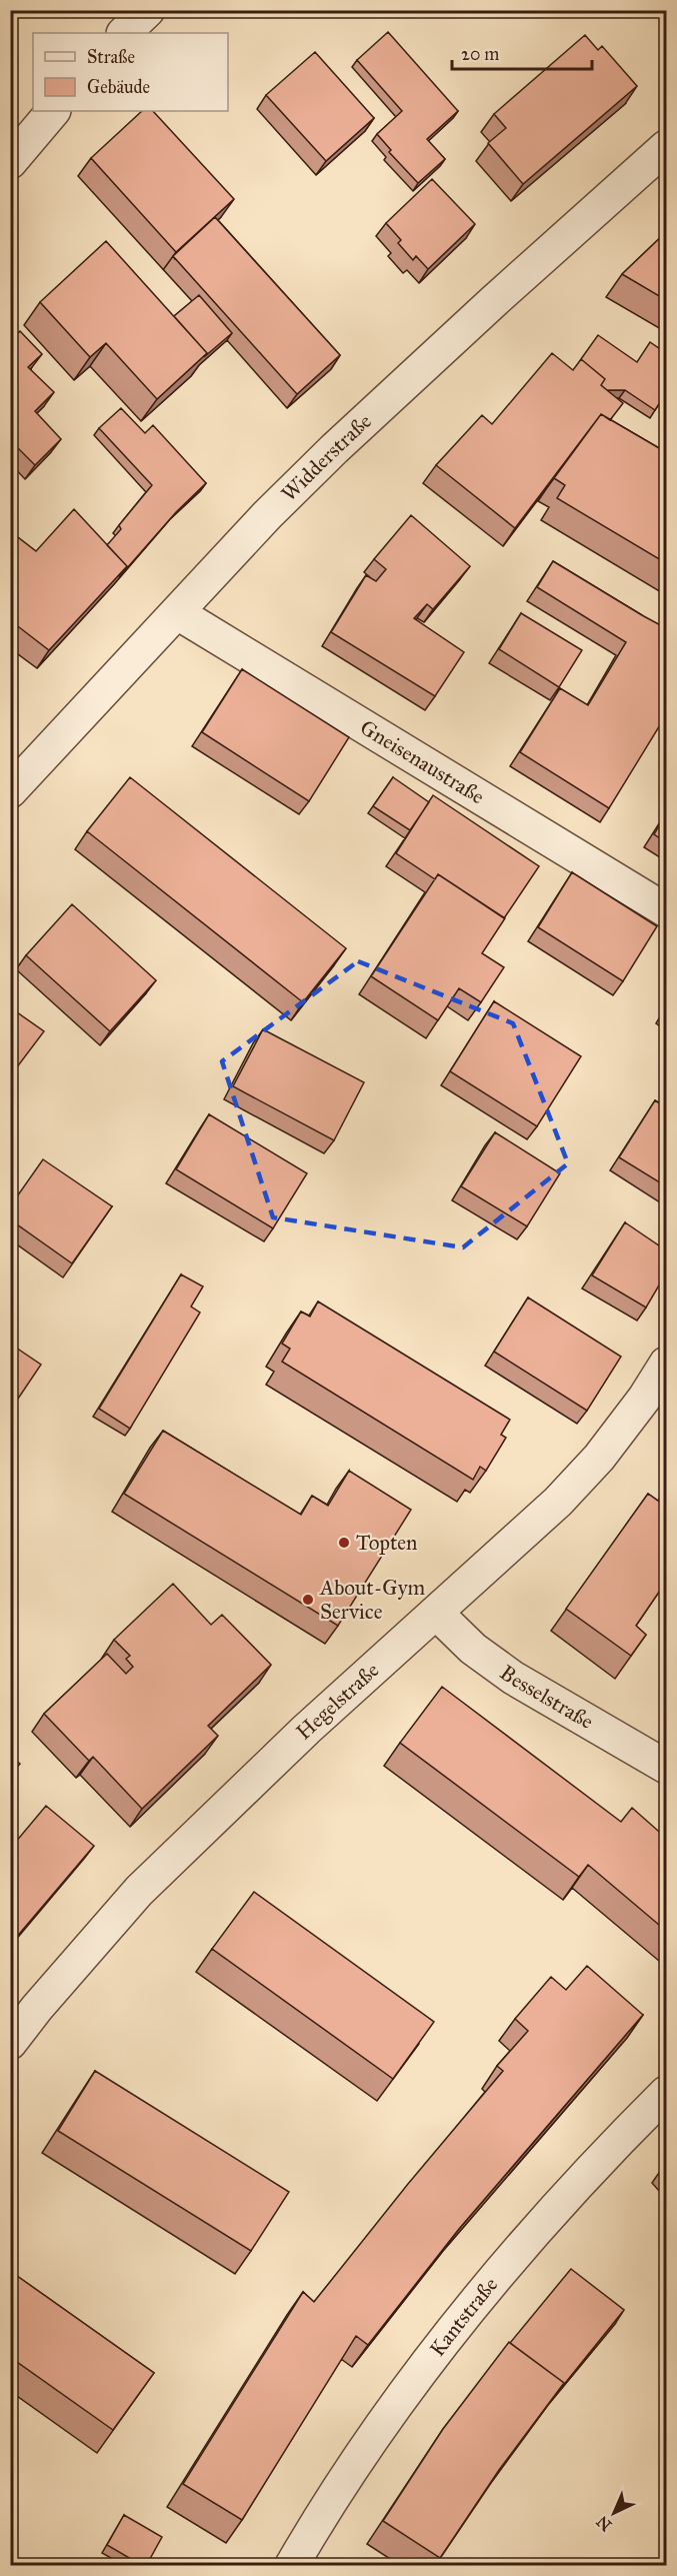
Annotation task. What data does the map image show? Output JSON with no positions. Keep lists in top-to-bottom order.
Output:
{
  "streets": {
    "street": [
      "Widderstraße",
      "Gneisenaustraße",
      "Besselstraße",
      "Hegelstraße",
      "Kantstraße"
    ]
  },
  "crossings": [
    ["Widderstraße", "Gneisenaustraße"],
    ["Besselstraße", "Hegelstraße"]
  ],
  "places": ["Topten", "About-Gym Service"],
  "legend": ["Straße", "Gebäude"],
  "scale_bar": "20 m",
  "north": "bottom left"
}
